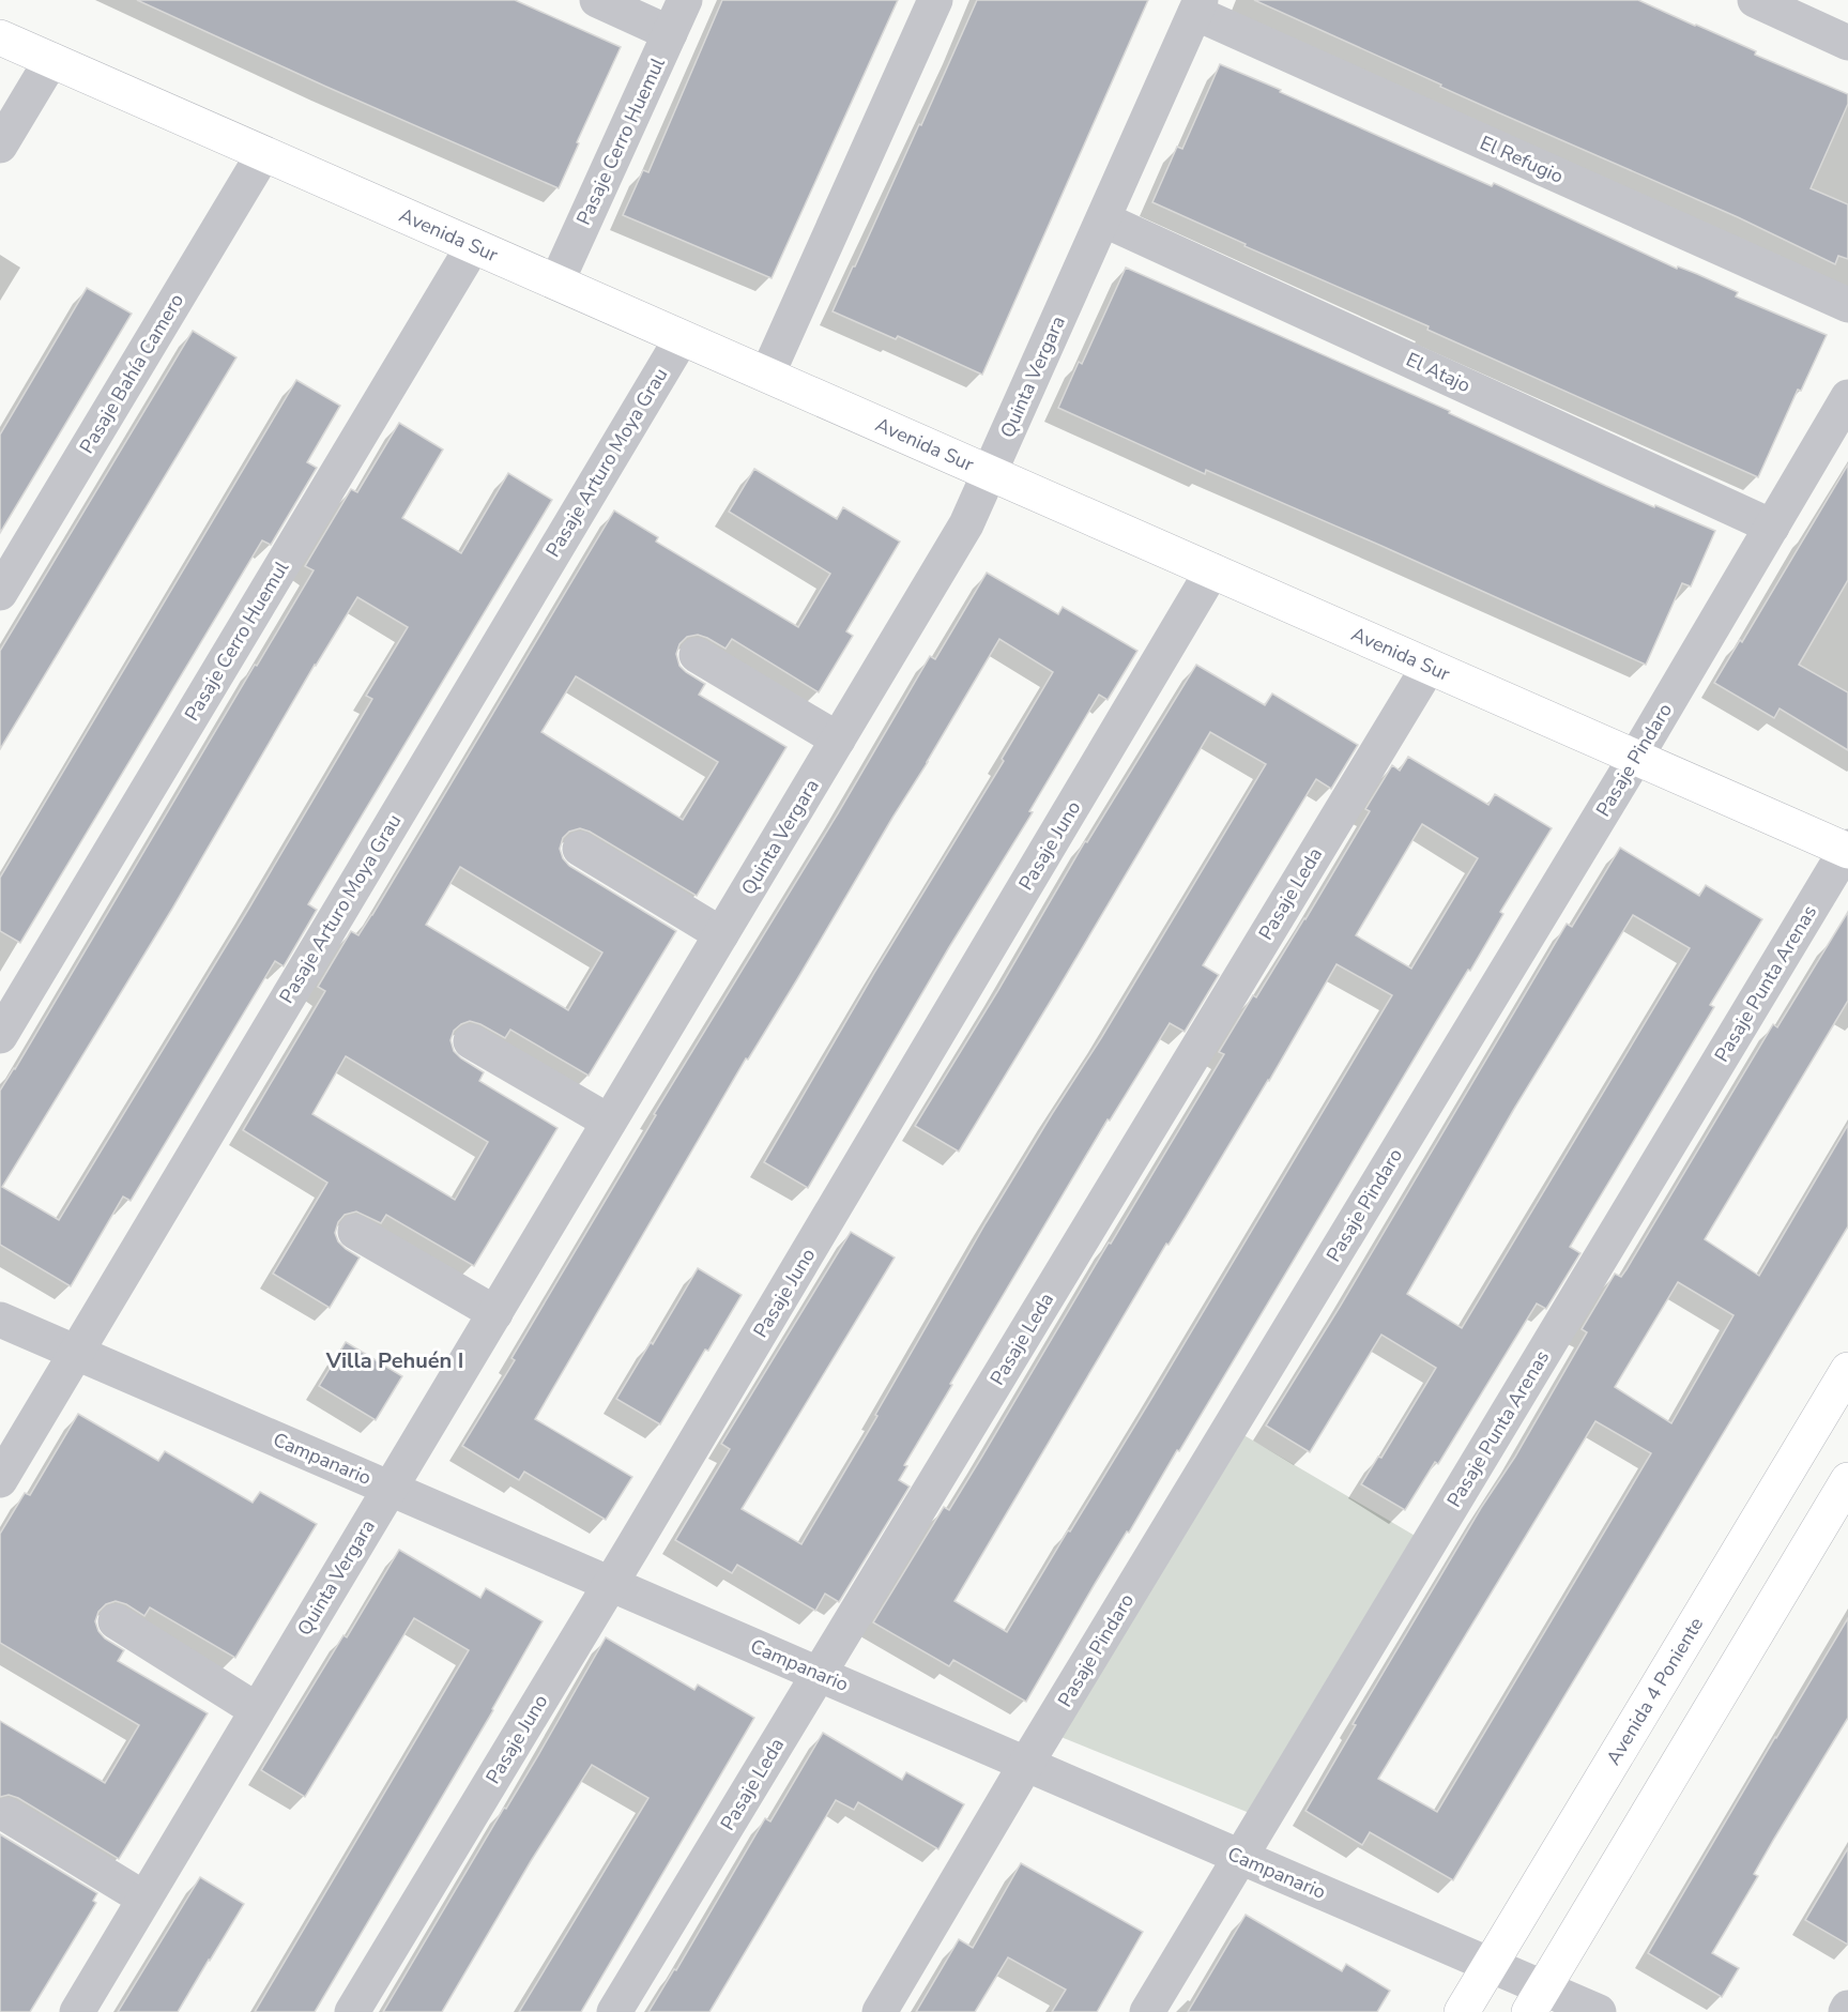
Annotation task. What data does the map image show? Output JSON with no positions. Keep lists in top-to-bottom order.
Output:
{
  "streets": {
    "street": [
      "Pasaje Cerro Huemul",
      "El Refugio",
      "Avenida Sur",
      "El Atajo",
      "Pasaje Bahía Camero",
      "Quinta Vergara",
      "Pasaje Arturo Moya Grau",
      "Pasaje Pindaro",
      "Pasaje Juno",
      "Pasaje Leda",
      "Pasaje Punta Arenas",
      "Campanario",
      "Avenida 4 Poniente"
    ]
  },
  "crossings": [
    ["Pasaje Cerro Huemul", "Avenida Sur"],
    ["El Refugio", "Quinta Vergara"],
    ["Avenida Sur", "Pasaje Bahía Camero"],
    ["Avenida Sur", "Quinta Vergara"],
    ["Avenida Sur", "Pasaje Arturo Moya Grau"],
    ["Avenida Sur", "Pasaje Pindaro"],
    ["Avenida Sur", "Pasaje Juno"],
    ["Avenida Sur", "Pasaje Leda"],
    ["Avenida Sur", "Pasaje Punta Arenas"],
    ["El Atajo", "Quinta Vergara"],
    ["El Atajo", "Pasaje Pindaro"],
    ["Quinta Vergara", "Campanario"],
    ["Pasaje Arturo Moya Grau", "Campanario"],
    ["Pasaje Pindaro", "Campanario"],
    ["Pasaje Juno", "Campanario"],
    ["Pasaje Leda", "Campanario"],
    ["Pasaje Punta Arenas", "Campanario"],
    ["Campanario", "Avenida 4 Poniente"]
  ],
  "districts": ["Villa Pehuén I"]
}
